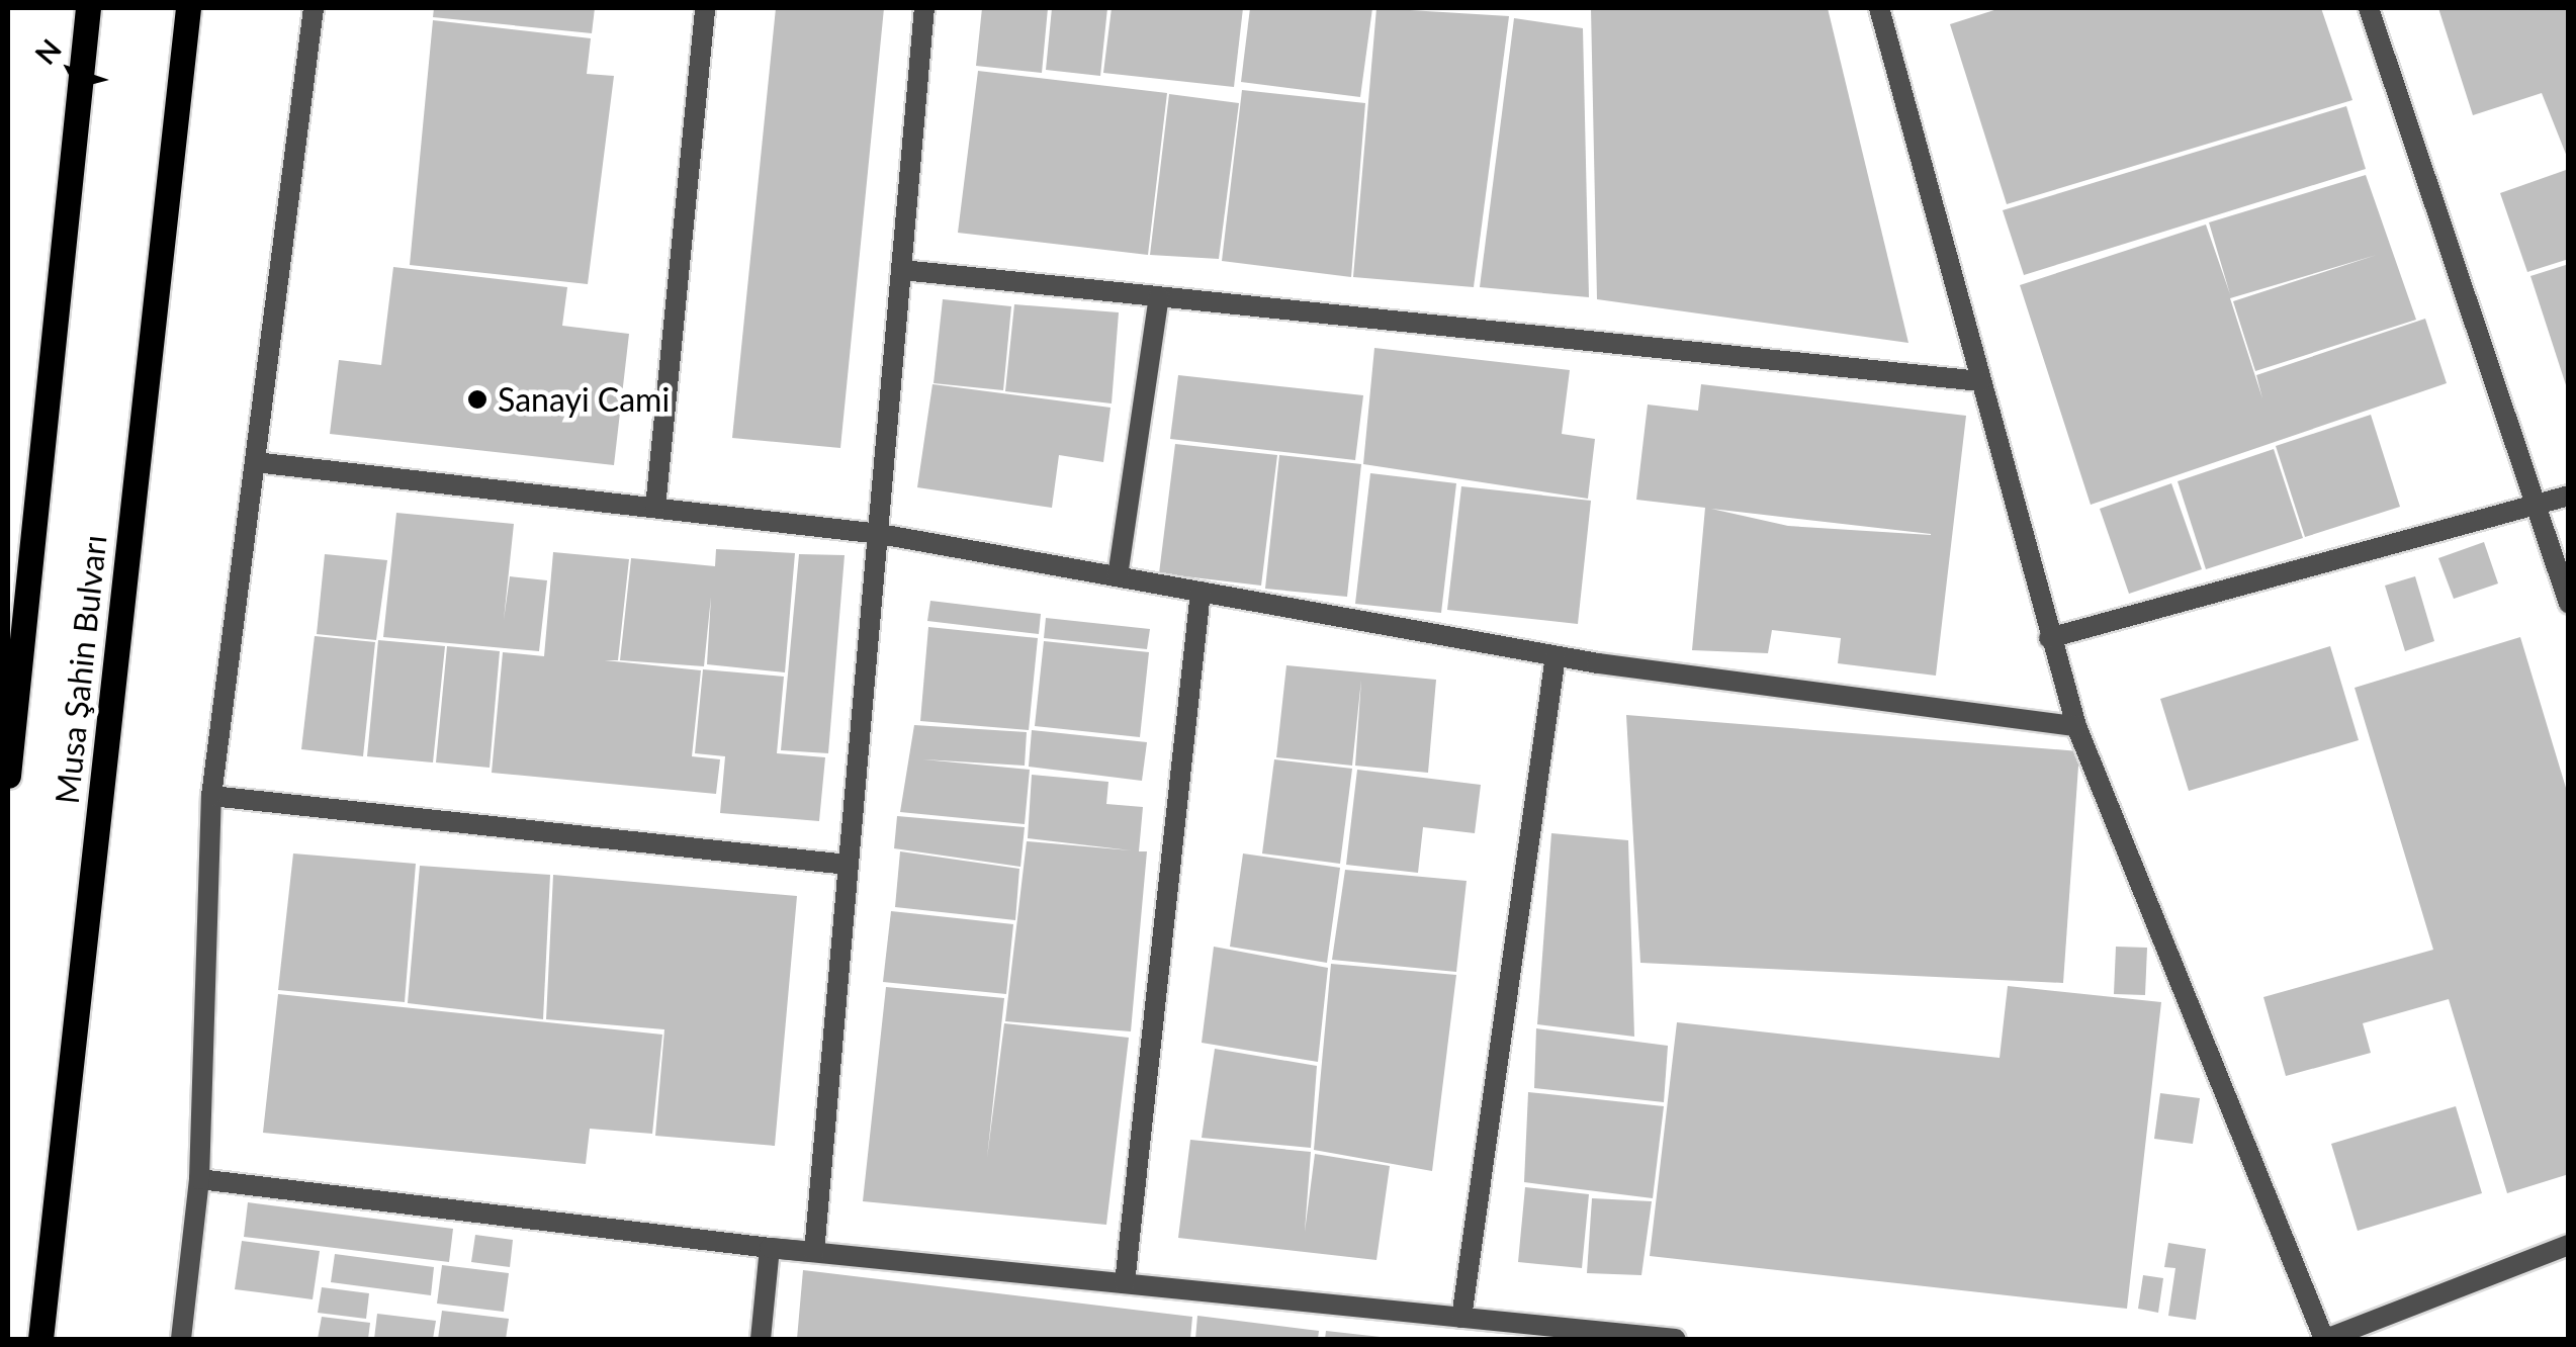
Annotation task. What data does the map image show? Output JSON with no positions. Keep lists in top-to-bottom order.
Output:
{
  "streets": {
    "main road": ["Musa Şahin Bulvarı"]
  },
  "places": ["Sanayi Cami"],
  "north": "top left"
}
